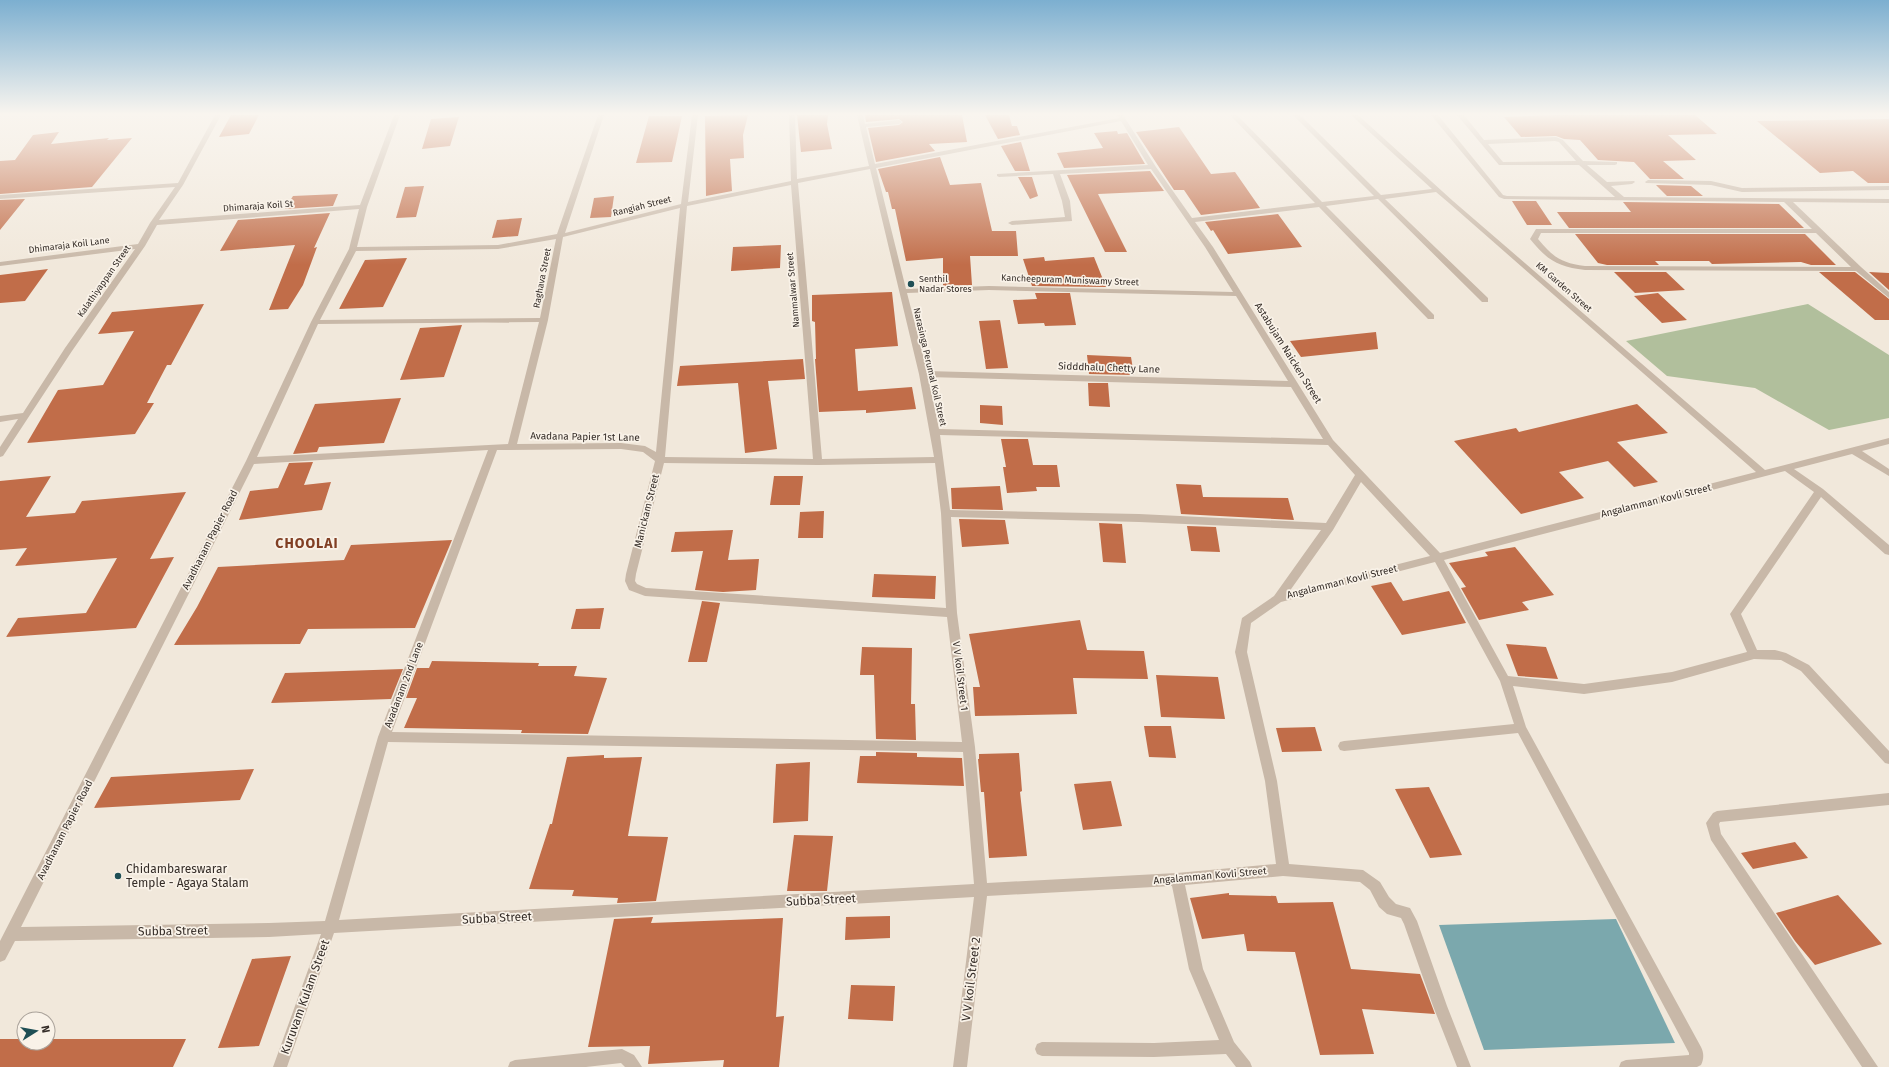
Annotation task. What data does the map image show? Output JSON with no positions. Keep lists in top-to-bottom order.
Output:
{
  "streets": {
    "street": [
      "Dhimaraja Koil St",
      "Rangiah Street",
      "Dhimaraja Koil Lane",
      "Raghava Street",
      "Kancheepuram Muniswamy Street",
      "Kalathiyappan Street",
      "KM Garden Street",
      "Nammalwar Street",
      "Astabujam Naicken Street",
      "Narasinga Perumal Koil Street",
      "Sidddhalu Chetty Lane",
      "Avadana Papier 1st Lane",
      "Angalamman Kovli Street",
      "Manickam Street",
      "Avadhanam Papier Road",
      "V V koil Street 1",
      "Avadanam 2nd Lane",
      "Subba Street",
      "V V koil Street 2",
      "Kuruvam Kulam Street"
    ]
  },
  "crossings": [
    ["Dhimaraja Koil St", "Kalathiyappan Street"],
    ["Dhimaraja Koil St", "Avadhanam Papier Road"],
    ["Rangiah Street", "Raghava Street"],
    ["Rangiah Street", "Nammalwar Street"],
    ["Rangiah Street", "Narasinga Perumal Koil Street"],
    ["Rangiah Street", "Manickam Street"],
    ["Rangiah Street", "Avadhanam Papier Road"],
    ["Dhimaraja Koil Lane", "Kalathiyappan Street"],
    ["Raghava Street", "Avadana Papier 1st Lane"],
    ["Kancheepuram Muniswamy Street", "Astabujam Naicken Street"],
    ["Kancheepuram Muniswamy Street", "Narasinga Perumal Koil Street"],
    ["KM Garden Street", "Angalamman Kovli Street"],
    ["Astabujam Naicken Street", "Sidddhalu Chetty Lane"],
    ["Astabujam Naicken Street", "Angalamman Kovli Street"],
    ["Narasinga Perumal Koil Street", "Sidddhalu Chetty Lane"],
    ["Narasinga Perumal Koil Street", "V V koil Street 1"],
    ["Avadana Papier 1st Lane", "Manickam Street"],
    ["Avadana Papier 1st Lane", "Avadhanam Papier Road"],
    ["Avadana Papier 1st Lane", "Avadanam 2nd Lane"],
    ["Angalamman Kovli Street", "V V koil Street 1"],
    ["Angalamman Kovli Street", "Subba Street"],
    ["Angalamman Kovli Street", "V V koil Street 2"],
    ["Manickam Street", "V V koil Street 1"],
    ["Avadhanam Papier Road", "Subba Street"],
    ["V V koil Street 1", "Subba Street"],
    ["V V koil Street 1", "V V koil Street 2"],
    ["Avadanam 2nd Lane", "Subba Street"],
    ["Avadanam 2nd Lane", "Kuruvam Kulam Street"],
    ["Subba Street", "V V koil Street 2"],
    ["Subba Street", "Kuruvam Kulam Street"]
  ],
  "districts": ["CHOOLAI"],
  "places": ["Senthil Nadar Stores", "Chidambareswarar Temple - Agaya Stalam"],
  "north": "right"
}
